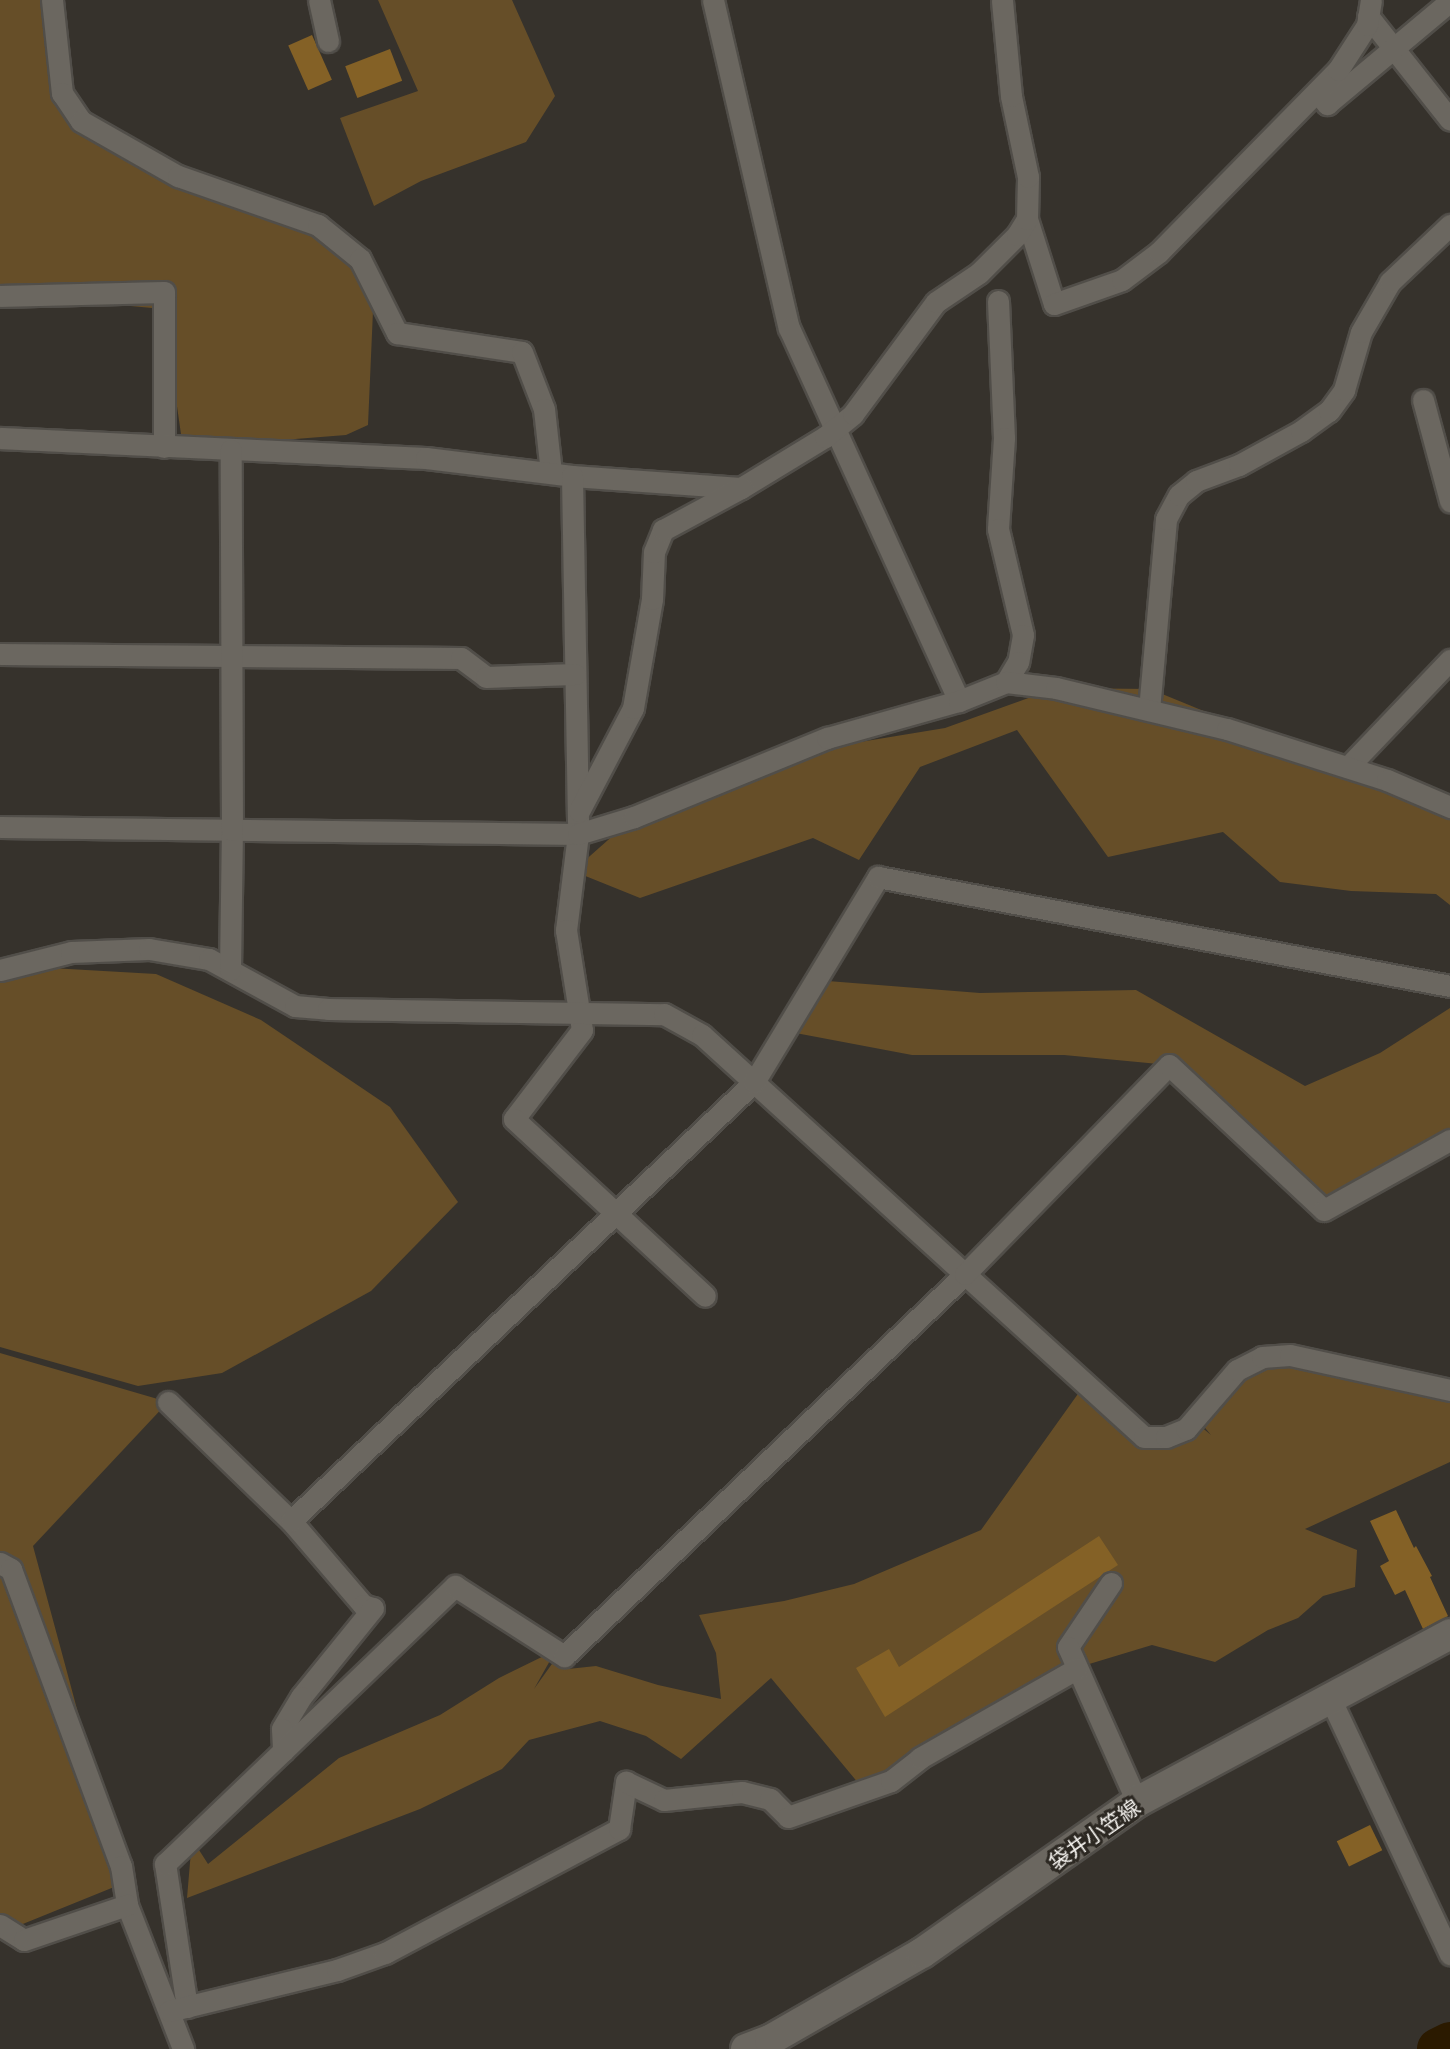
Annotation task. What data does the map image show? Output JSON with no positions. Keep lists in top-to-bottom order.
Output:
{
  "streets": {
    "main road": ["袋井小笠線"]
  }
}
